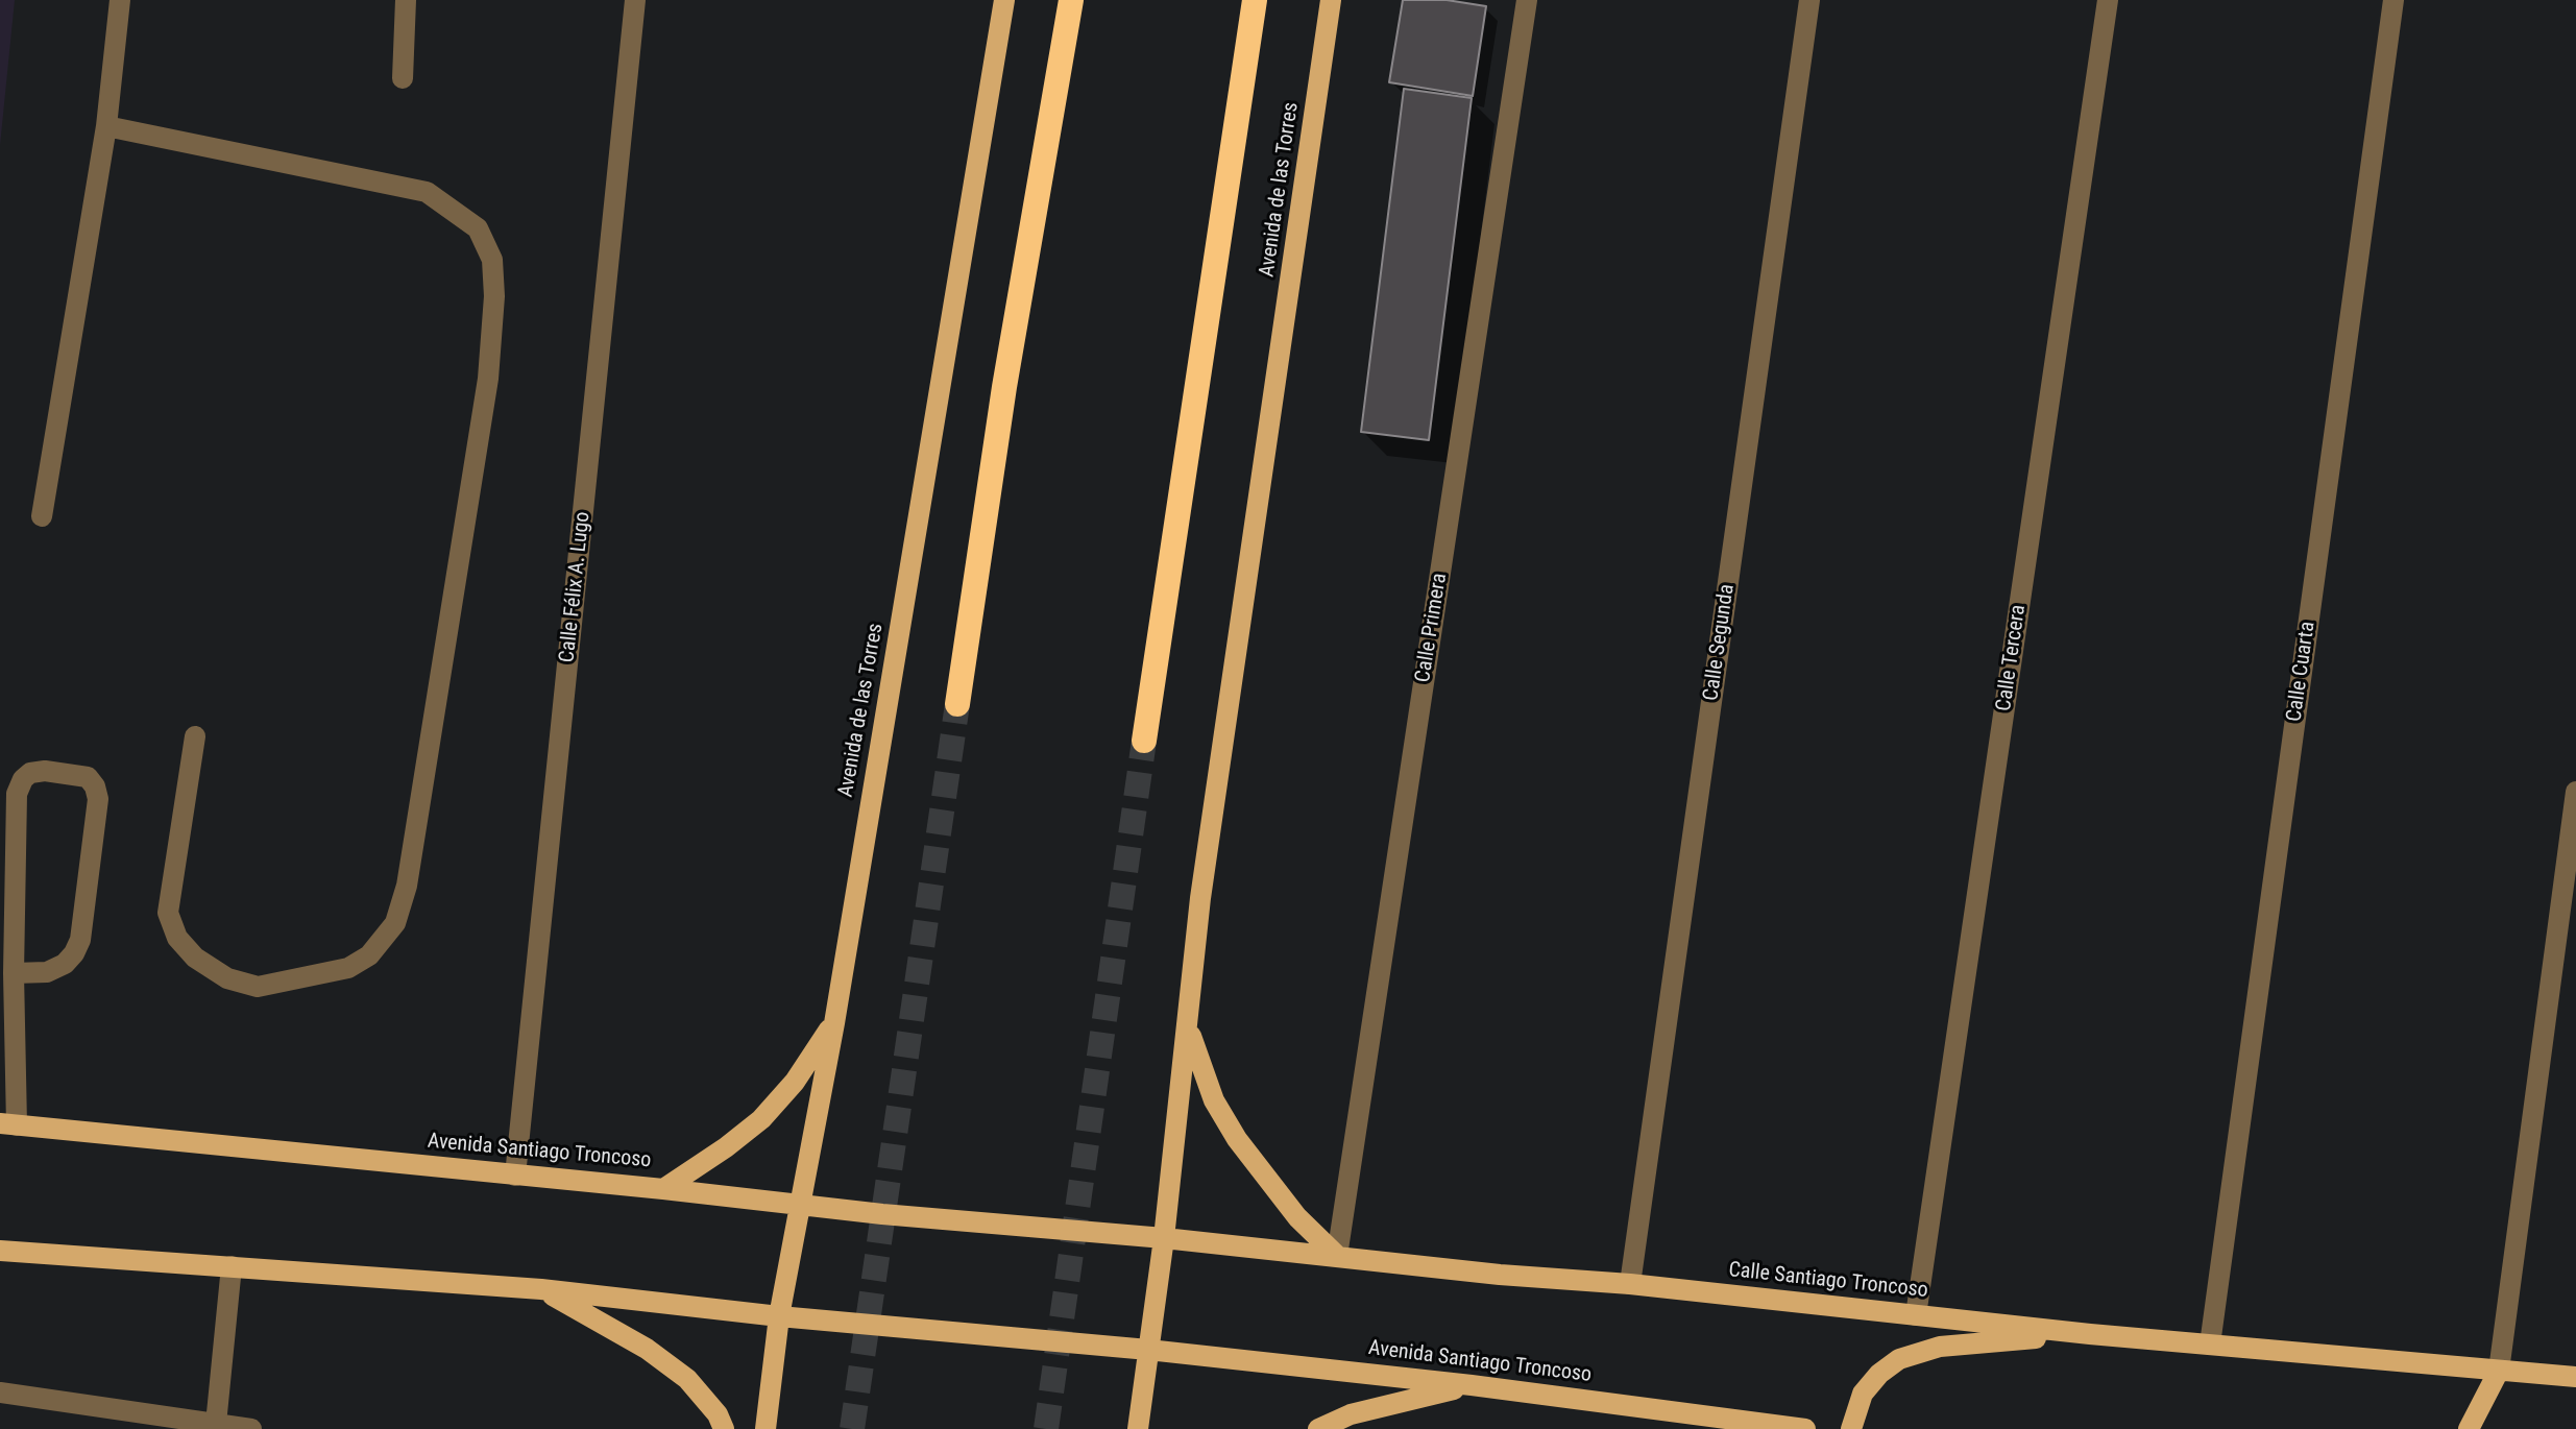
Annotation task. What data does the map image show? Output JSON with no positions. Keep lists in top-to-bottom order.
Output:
{
  "streets": {
    "main road": ["Avenida de las Torres", "Avenida Santiago Troncoso", "Calle Santiago Troncoso"],
    "street": [
      "Calle Félix A. Lugo",
      "Calle Primera",
      "Calle Segunda",
      "Calle Tercera",
      "Calle Cuarta"
    ]
  },
  "crossings": [
    ["Avenida de las Torres", "Avenida Santiago Troncoso"],
    ["Avenida de las Torres", "Calle Santiago Troncoso"],
    ["Calle Félix A. Lugo", "Avenida Santiago Troncoso"],
    ["Calle Primera", "Calle Santiago Troncoso"],
    ["Calle Segunda", "Calle Santiago Troncoso"],
    ["Calle Tercera", "Calle Santiago Troncoso"],
    ["Calle Cuarta", "Calle Santiago Troncoso"],
    ["Avenida Santiago Troncoso", "Calle Santiago Troncoso"]
  ]
}
